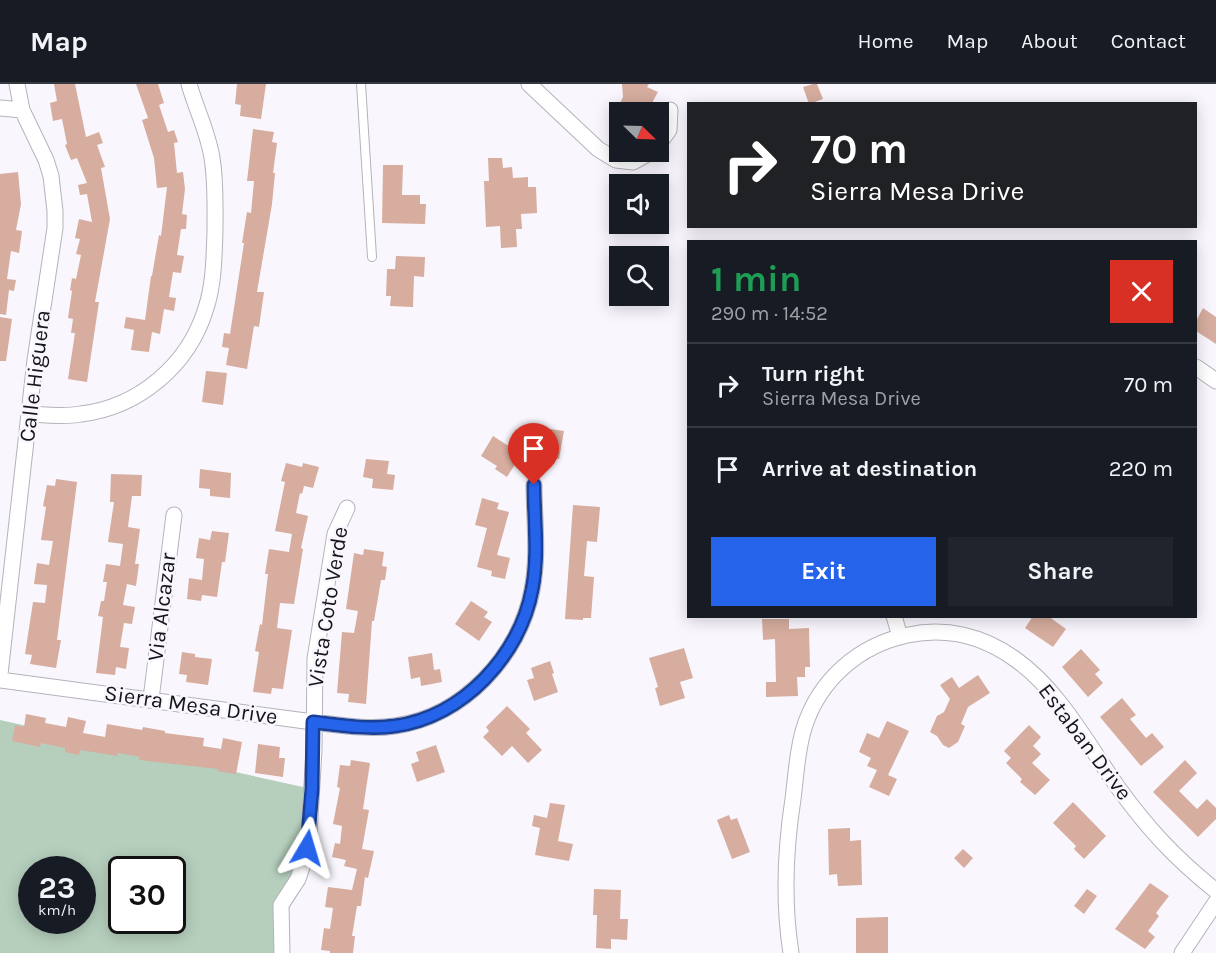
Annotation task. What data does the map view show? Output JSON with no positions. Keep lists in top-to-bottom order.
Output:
{
  "streets": {
    "street": [
      "Calle Higuera",
      "Via Alcazar",
      "Vista Coto Verde",
      "Sierra Mesa Drive",
      "Estaban Drive"
    ]
  },
  "crossings": [
    ["Via Alcazar", "Sierra Mesa Drive"],
    ["Vista Coto Verde", "Sierra Mesa Drive"]
  ],
  "north": "bottom right",
  "page": {
    "header": "Map",
    "nav": [
      "Home",
      "Map",
      "About",
      "Contact"
    ],
    "turn": ["70 m", "Sierra Mesa Drive"],
    "heading": ["1 min", "290 m · 14:52"],
    "list": [
      {
        "name": "Turn right",
        "note": "Sierra Mesa Drive",
        "value": "70 m"
      },
      {
        "name": "Arrive at destination",
        "value": "220 m"
      }
    ],
    "buttons": ["Exit", "Share"],
    "speed": "23 km/h",
    "limit": "30"
  }
}
